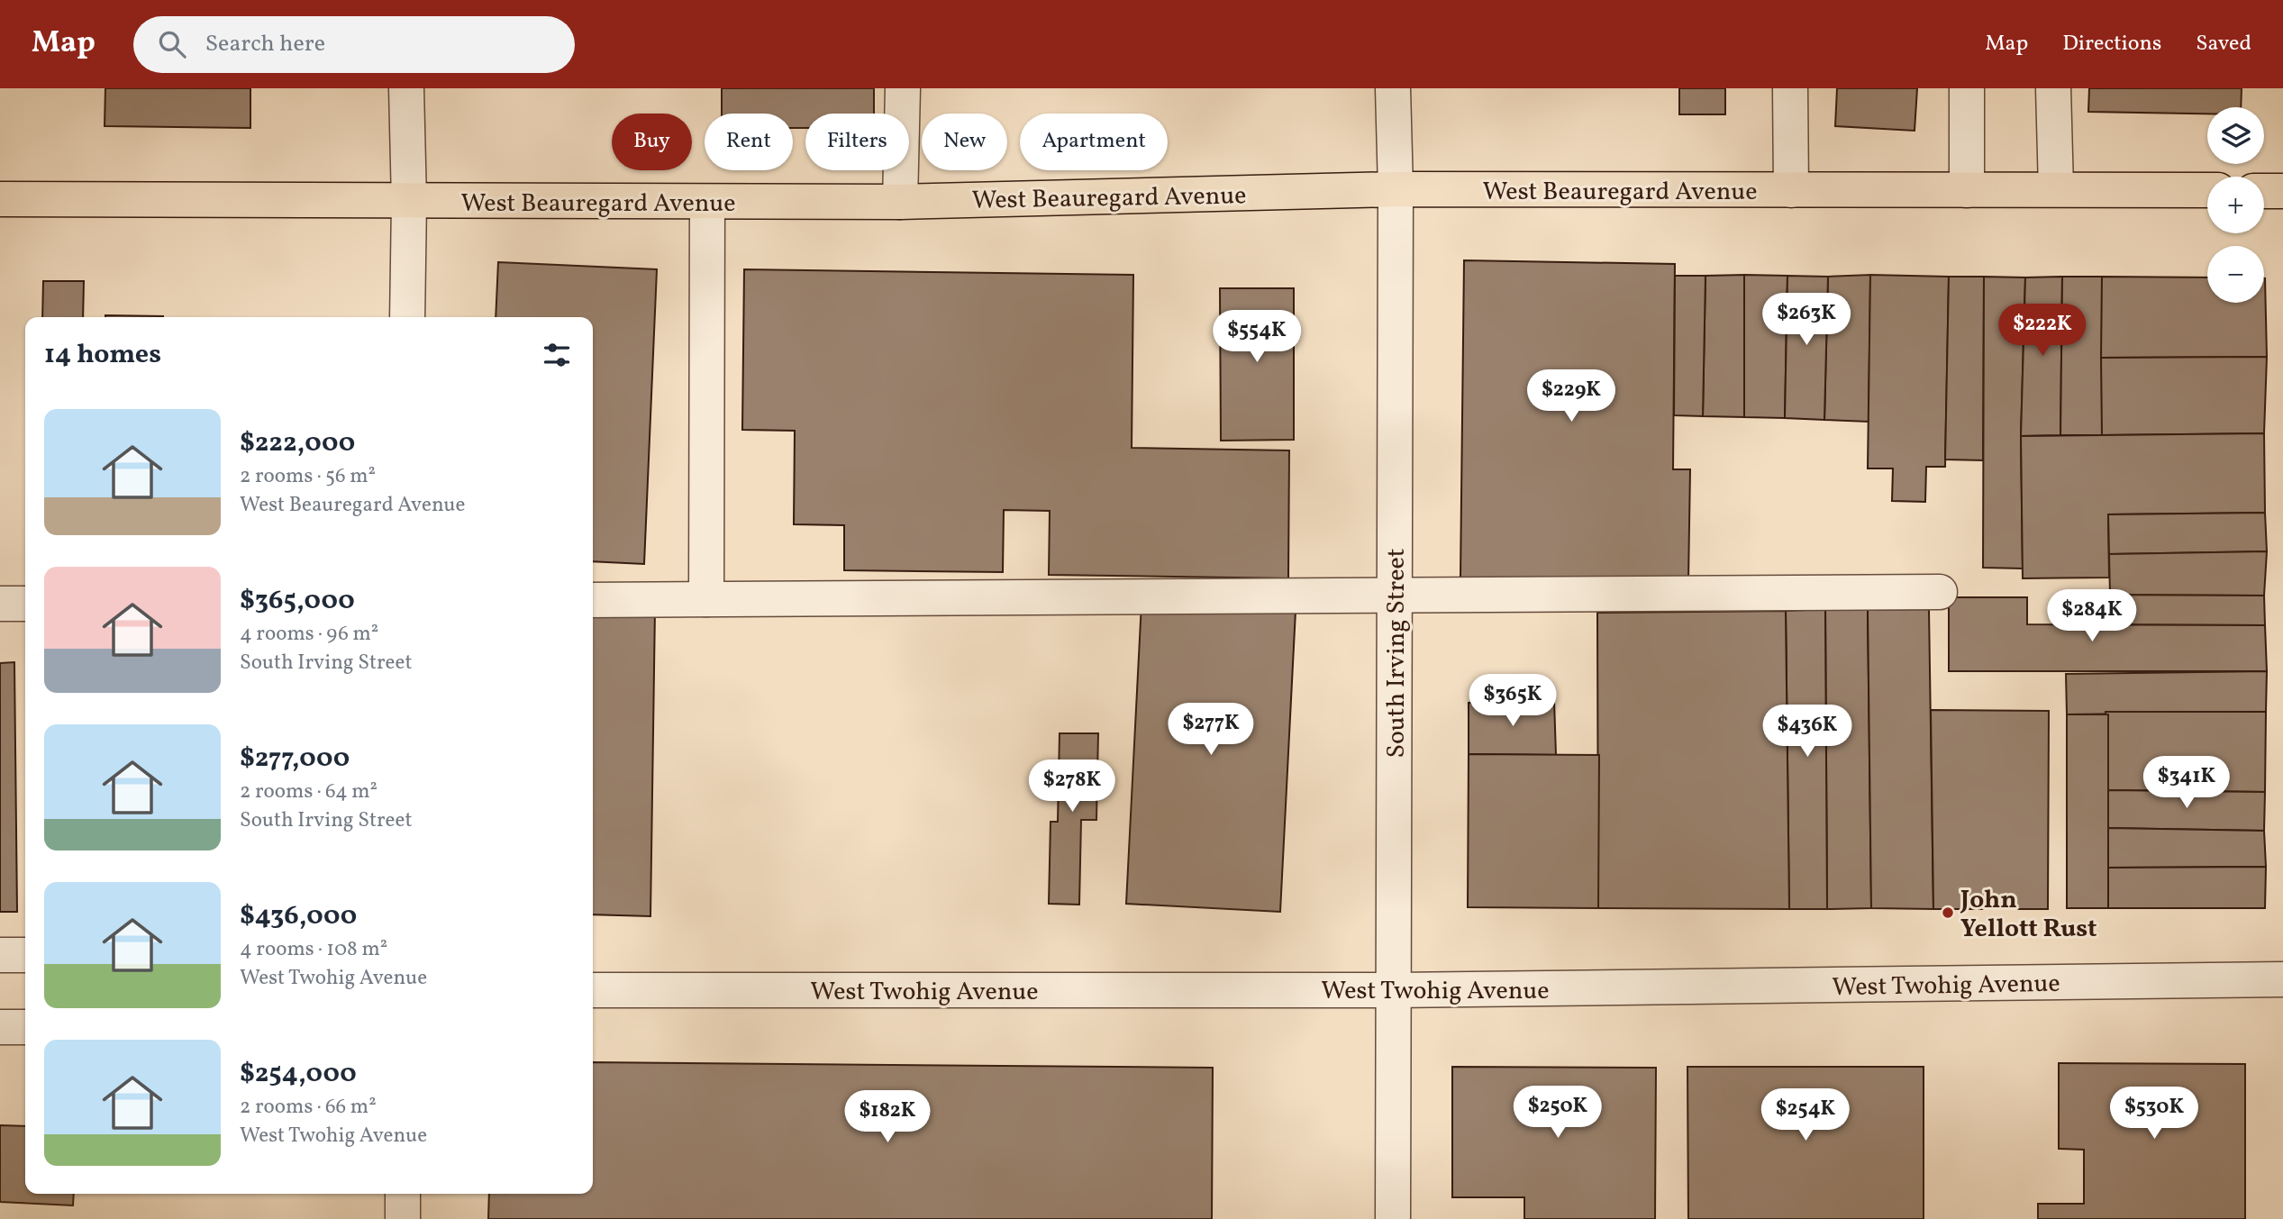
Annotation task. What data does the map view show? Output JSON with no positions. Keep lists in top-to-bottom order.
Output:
{
  "streets": {
    "main road": ["West Beauregard Avenue"],
    "street": ["South Irving Street", "West Twohig Avenue"]
  },
  "crossings": [
    ["West Beauregard Avenue", "South Irving Street"],
    ["South Irving Street", "West Twohig Avenue"]
  ],
  "places": ["John Yellott Rust"],
  "page": {
    "header": "Map",
    "search": "Search here",
    "nav": ["Map", "Directions", "Saved"],
    "map_buttons": ["+", "−"],
    "chip": [
      "Buy",
      "Rent",
      "Filters",
      "New",
      "Apartment"
    ],
    "price": [
      "$263K",
      "$222K",
      "$554K",
      "$229K",
      "$284K",
      "$365K",
      "$277K",
      "$436K",
      "$341K",
      "$278K",
      "$250K",
      "$530K",
      "$254K",
      "$182K"
    ],
    "heading": "14 homes",
    "list": [
      {
        "name": "$222,000",
        "note": "2 rooms · 56 m² · West Beauregard Avenue"
      },
      {
        "name": "$365,000",
        "note": "4 rooms · 96 m² · South Irving Street"
      },
      {
        "name": "$277,000",
        "note": "2 rooms · 64 m² · South Irving Street"
      },
      {
        "name": "$436,000",
        "note": "4 rooms · 108 m² · West Twohig Avenue"
      },
      {
        "name": "$254,000",
        "note": "2 rooms · 66 m² · West Twohig Avenue"
      }
    ]
  }
}
